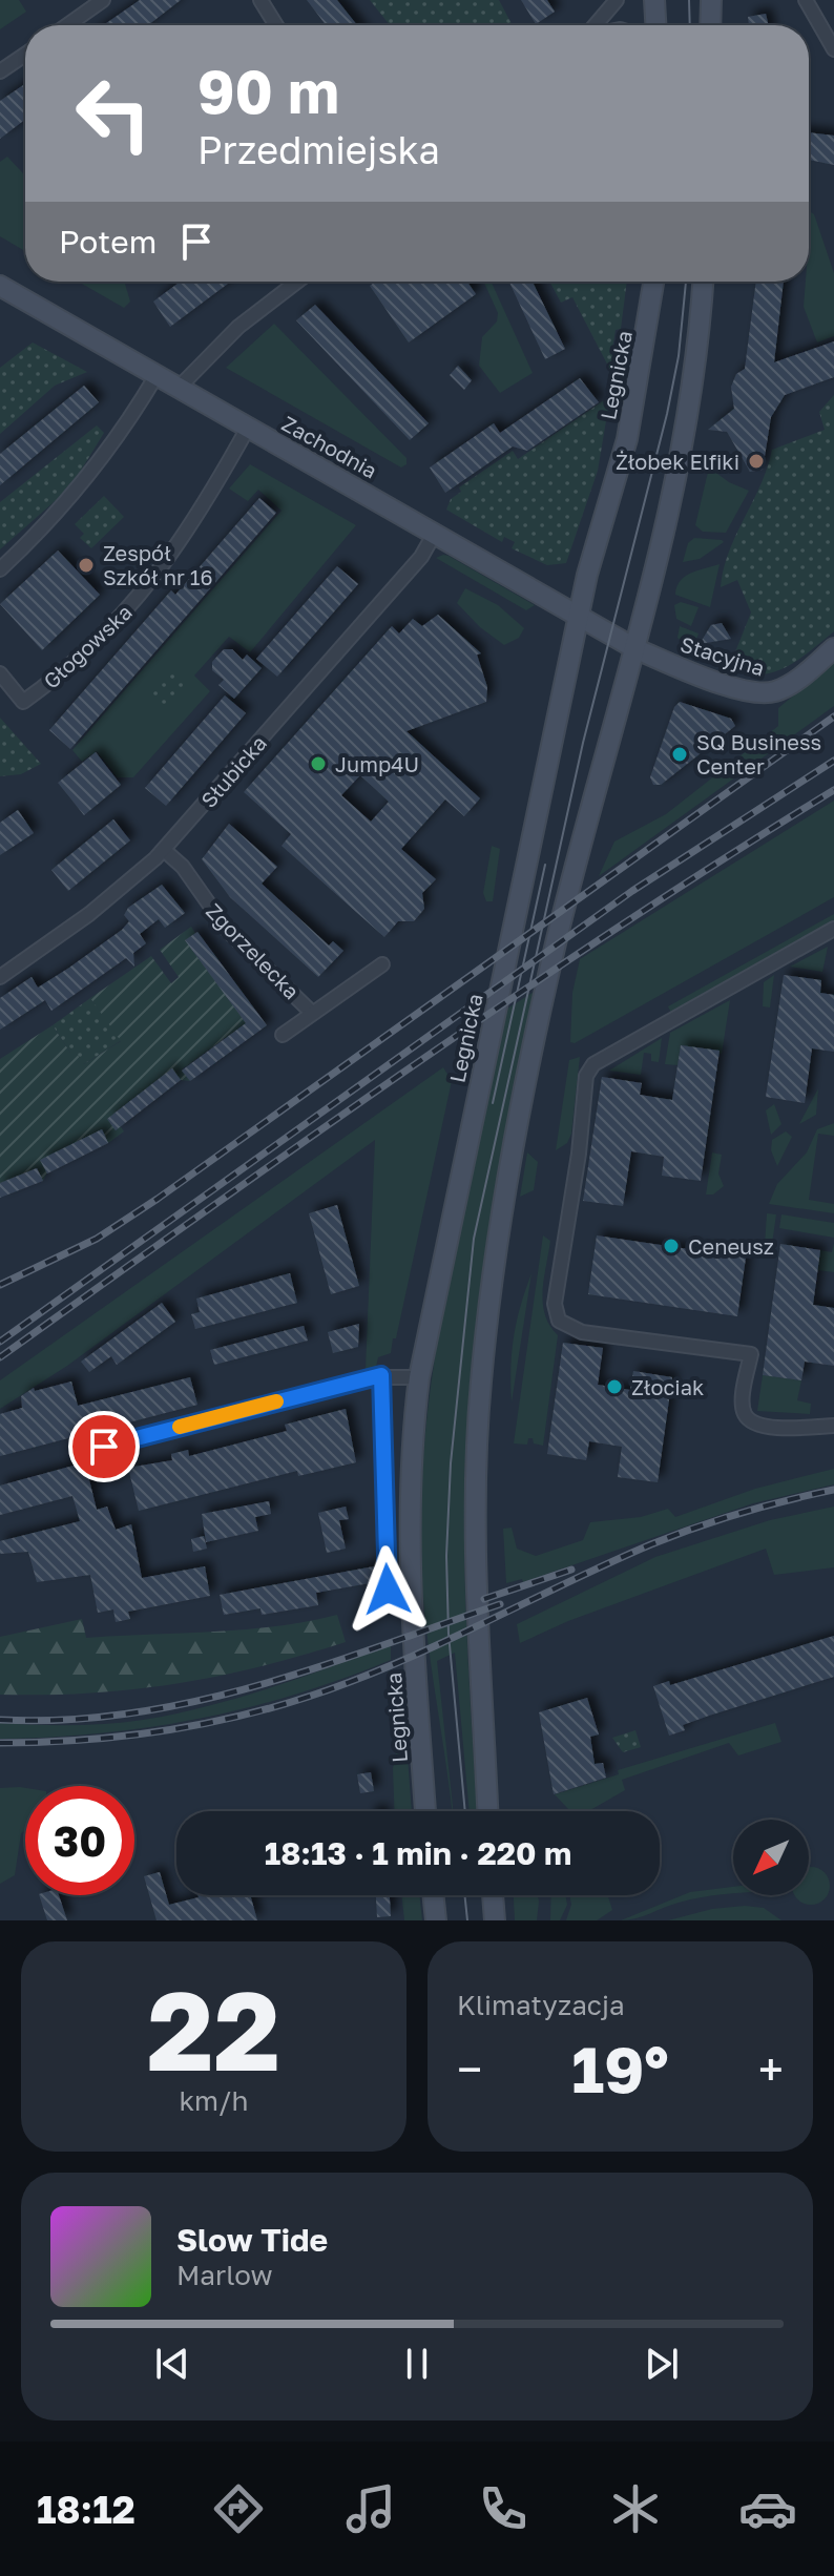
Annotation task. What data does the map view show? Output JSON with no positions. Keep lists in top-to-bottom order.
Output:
{
  "streets": {
    "main road": ["Legnicka", "Zachodnia", "Stacyjna"],
    "street": ["Głogowska", "Słubicka", "Zgorzelecka"]
  },
  "crossings": [
    ["Legnicka", "Zachodnia"],
    ["Zachodnia", "Głogowska"],
    ["Zachodnia", "Stacyjna"],
    ["Zachodnia", "Słubicka"],
    ["Słubicka", "Zgorzelecka"]
  ],
  "places": [
    "Żłobek Elfiki",
    "Zespół Szkół nr 16",
    "SQ Business Center",
    "Jump4U",
    "Ceneusz",
    "Złociak"
  ],
  "north": "bottom left",
  "page": {
    "turn": ["90 m", "Przedmiejska"],
    "then": "Potem",
    "limit": "30",
    "trip": "18:13 · 1 min · 220 m",
    "tile": [
      ["22", "km/h"],
      "Klimatyzacja"
    ],
    "heat": ["−", "19°", "+"],
    "song": ["Slow Tide", "Marlow"],
    "tabs": "18:12"
  }
}
